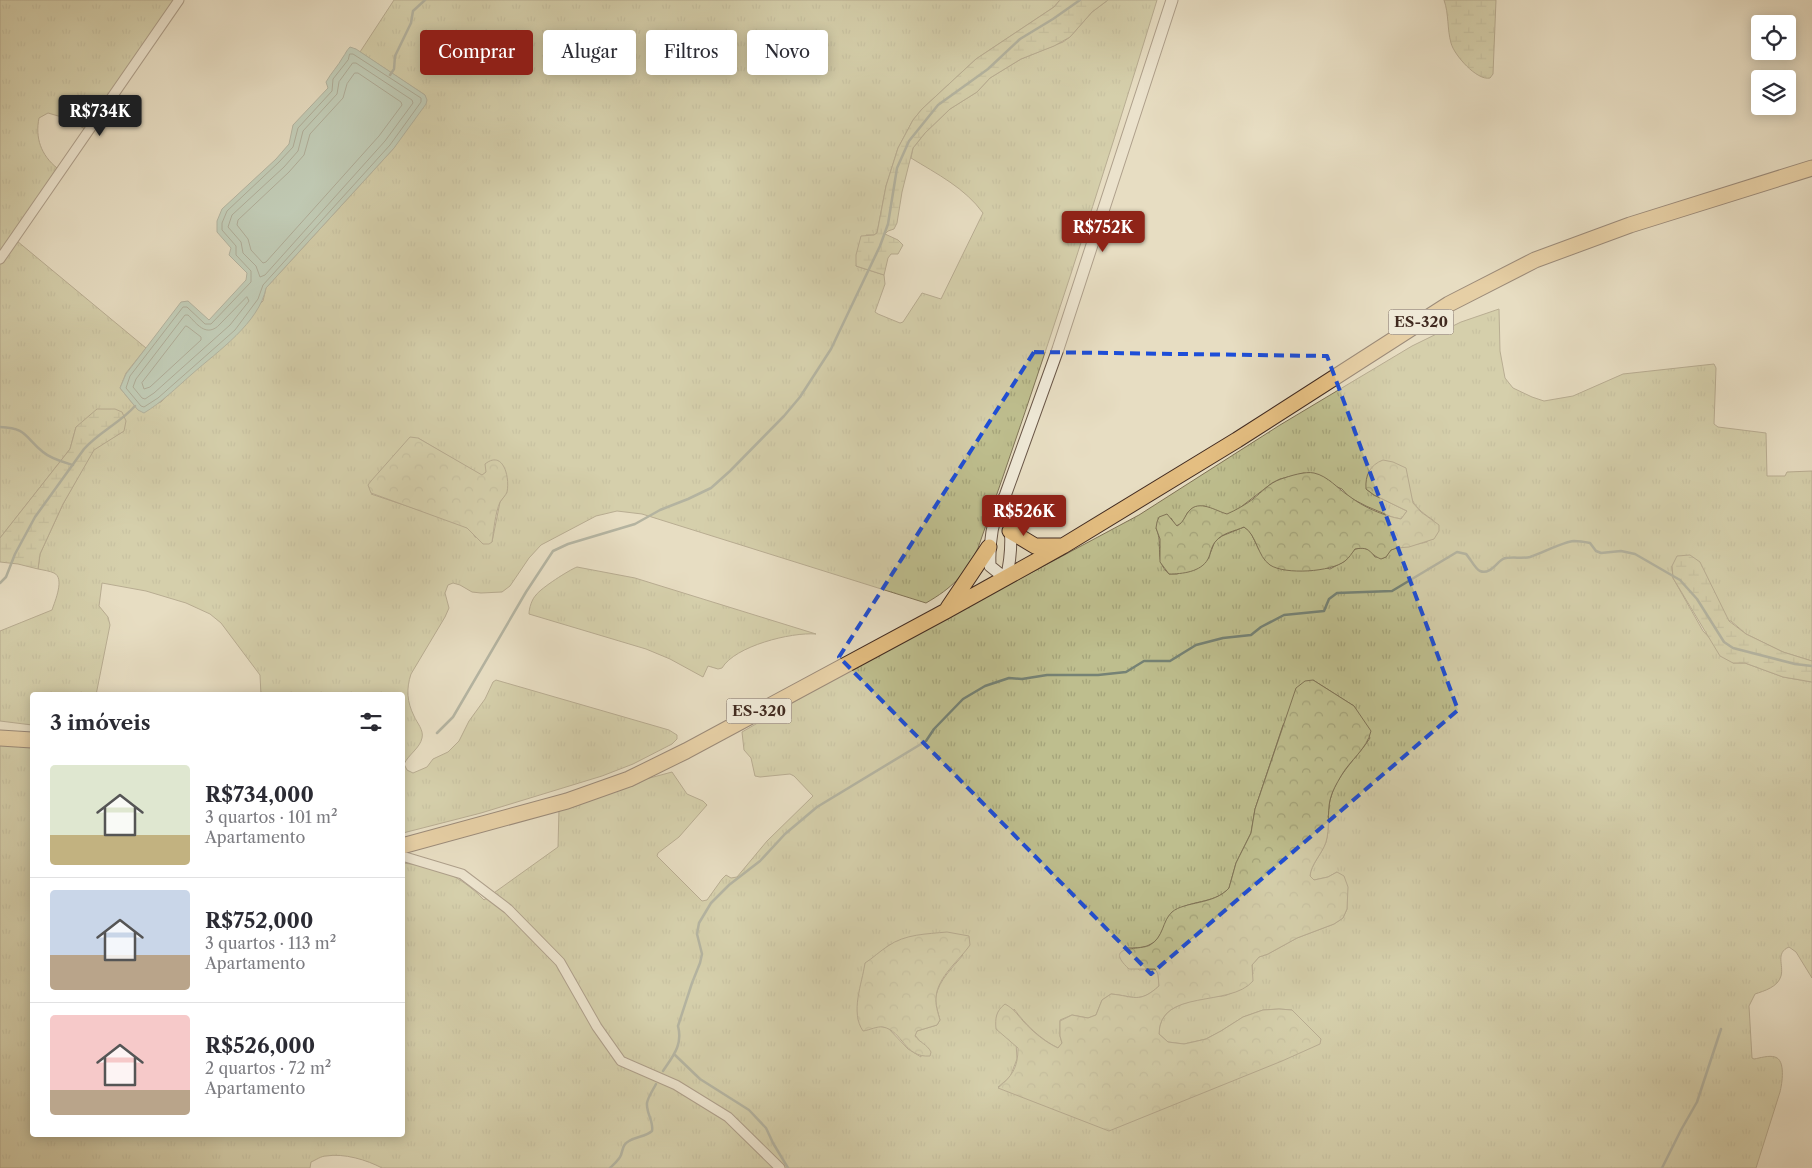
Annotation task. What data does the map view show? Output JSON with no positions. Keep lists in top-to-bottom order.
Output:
{
  "streets": {
    "main road": ["ES-320"]
  },
  "page": {
    "chip": [
      "Comprar",
      "Alugar",
      "Filtros",
      "Novo"
    ],
    "price": ["R$734K", "R$752K", "R$526K"],
    "heading": "3 imóveis",
    "list": [
      {
        "name": "R$734,000",
        "note": "3 quartos · 101 m² · Apartamento"
      },
      {
        "name": "R$752,000",
        "note": "3 quartos · 113 m² · Apartamento"
      },
      {
        "name": "R$526,000",
        "note": "2 quartos · 72 m² · Apartamento"
      }
    ]
  }
}
